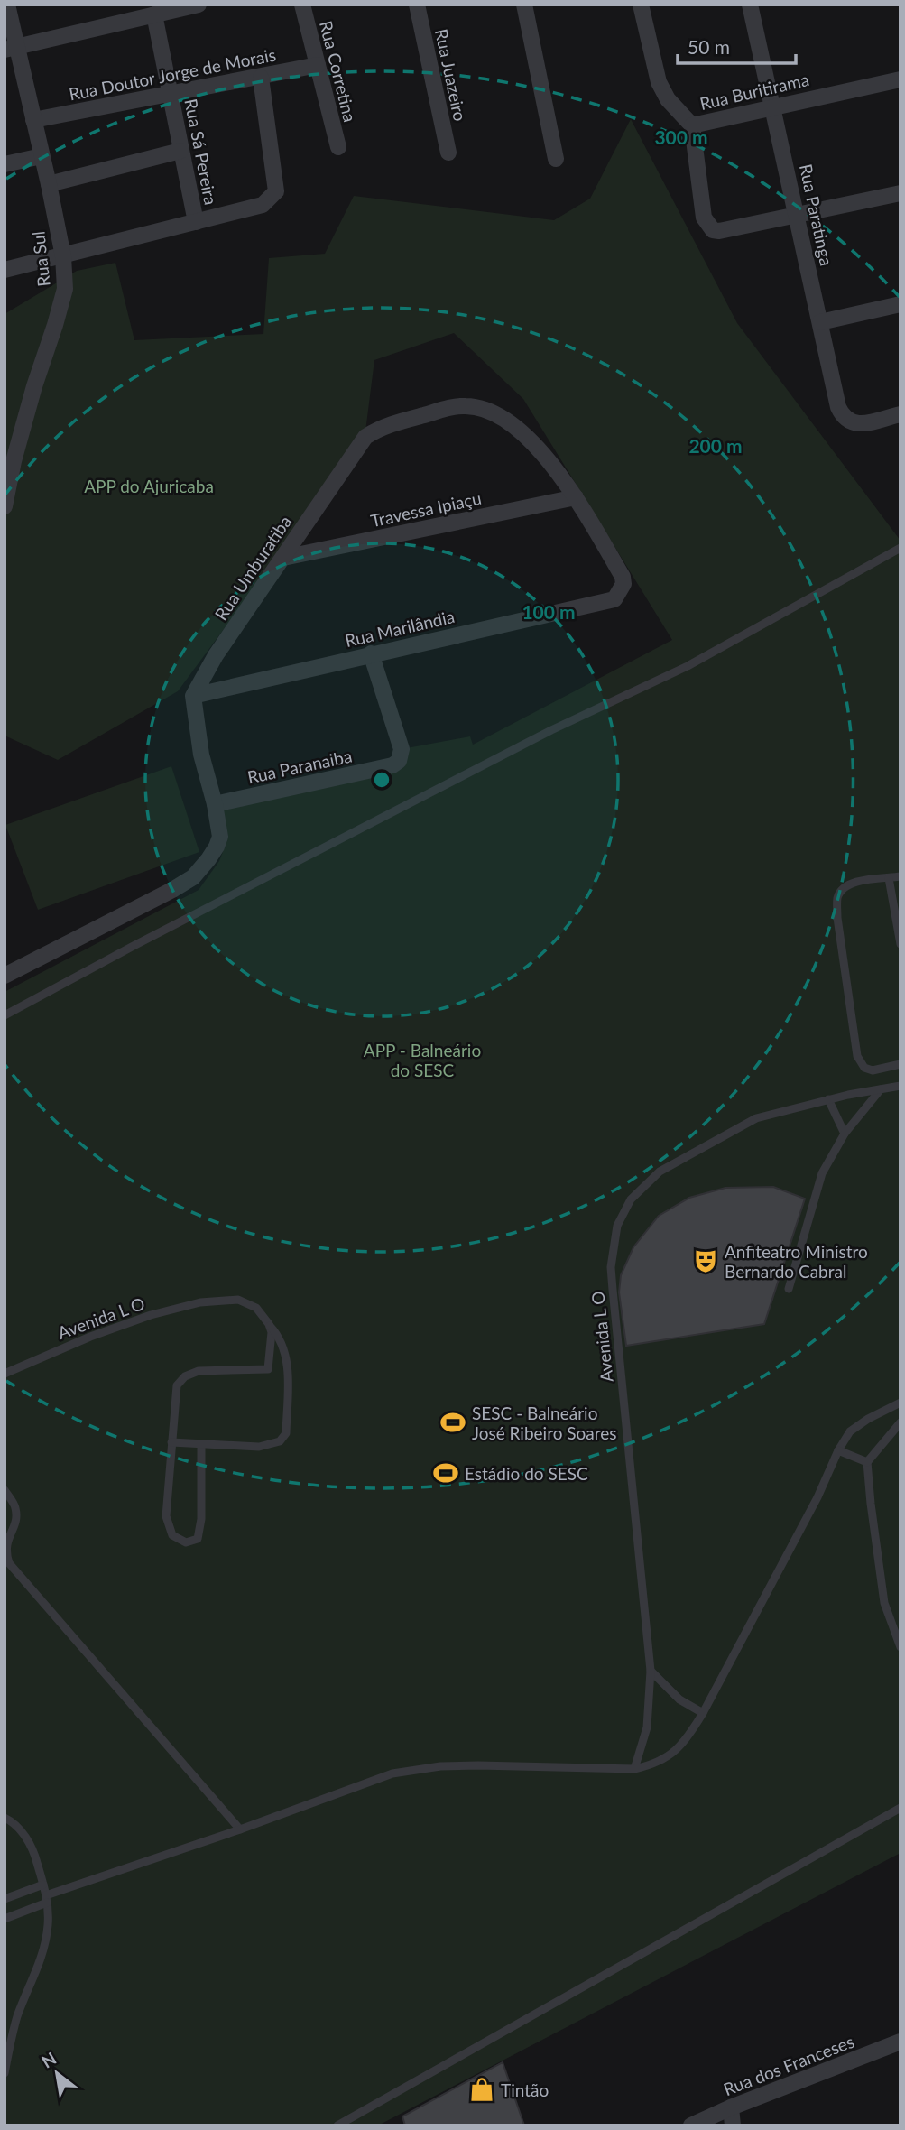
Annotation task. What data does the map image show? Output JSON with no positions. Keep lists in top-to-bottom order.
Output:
{
  "streets": {
    "street": [
      "Rua Corretina",
      "Rua Doutor Jorge de Morais",
      "Rua Juazeiro",
      "Rua Buritirama",
      "Rua Sá Pereira",
      "Rua Paratinga",
      "Rua Sul",
      "Travessa Ipiaçu",
      "Rua Umburatiba",
      "Rua Marilândia",
      "Rua Paranaiba",
      "Rua dos Franceses"
    ],
    "lane": ["Avenida L O"]
  },
  "crossings": [
    ["Rua Corretina", "Rua Doutor Jorge de Morais"],
    ["Rua Doutor Jorge de Morais", "Rua Sá Pereira"],
    ["Rua Doutor Jorge de Morais", "Rua Sul"],
    ["Rua Buritirama", "Rua Paratinga"],
    ["Travessa Ipiaçu", "Rua Umburatiba"],
    ["Rua Umburatiba", "Rua Marilândia"],
    ["Rua Marilândia", "Rua Paranaiba"]
  ],
  "parks": ["APP do Ajuricaba", "APP - Balneário do SESC"],
  "places": {
    "theatre": ["Anfiteatro Ministro Bernardo Cabral"],
    "sports": ["SESC - Balneário José Ribeiro Soares", "Estádio do SESC"],
    "shop": ["Tintão"]
  },
  "scale_bar": "50 m",
  "north": "top left",
  "rings": ["300 m", "200 m", "100 m"]
}
